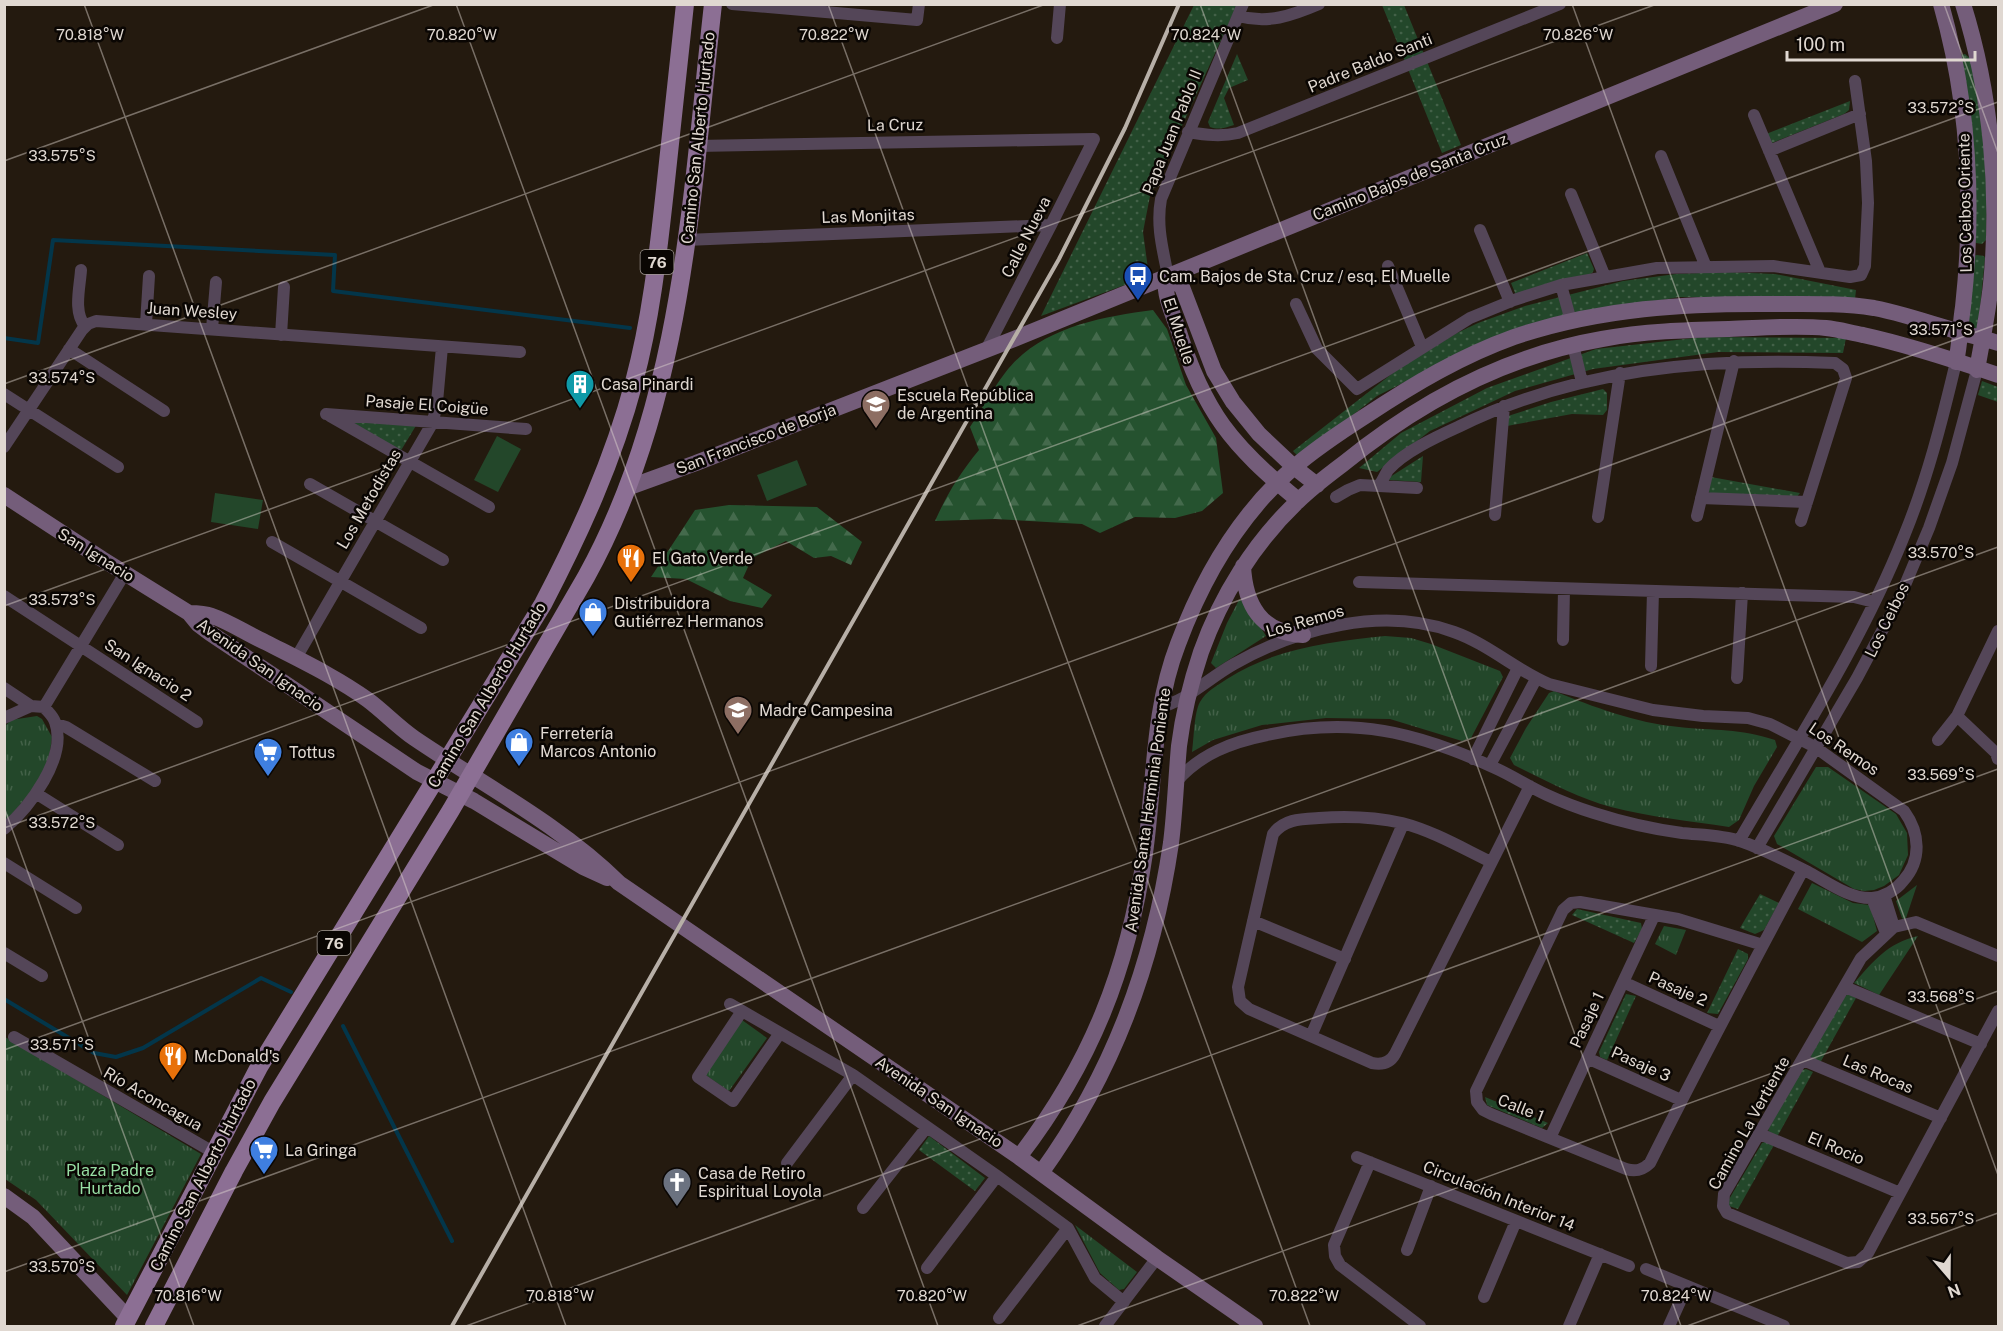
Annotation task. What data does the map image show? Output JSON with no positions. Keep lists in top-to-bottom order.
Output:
{
  "streets": {
    "main road": ["Camino San Alberto Hurtado", "76"],
    "street": [
      "Padre Baldo Santi",
      "La Cruz",
      "Papa Juan Pablo II",
      "Camino Bajos de Santa Cruz",
      "Los Ceibos Oriente",
      "Las Monjitas",
      "Calle Nueva",
      "Juan Wesley",
      "El Muelle",
      "Pasaje El Coigüe",
      "San Francisco de Borja",
      "Los Metodistas",
      "San Ignacio",
      "Los Ceibos",
      "Los Remos",
      "Avenida San Ignacio",
      "San Ignacio 2",
      "Avenida Santa Herminia Poniente",
      "Pasaje 2",
      "Pasaje 1",
      "Pasaje 3",
      "Las Rocas",
      "Río Aconcagua",
      "Calle 1",
      "Camino La Vertiente",
      "El Rocio",
      "Circulación Interior 14"
    ]
  },
  "crossings": [
    ["Padre Baldo Santi", "Papa Juan Pablo II"],
    ["La Cruz", "Camino San Alberto Hurtado"],
    ["La Cruz", "Calle Nueva"],
    ["Papa Juan Pablo II", "Camino Bajos de Santa Cruz"],
    ["Papa Juan Pablo II", "El Muelle"],
    ["Camino San Alberto Hurtado", "Las Monjitas"],
    ["Camino San Alberto Hurtado", "San Francisco de Borja"],
    ["Camino San Alberto Hurtado", "Avenida San Ignacio"],
    ["Camino San Alberto Hurtado", "Río Aconcagua"],
    ["Camino Bajos de Santa Cruz", "Calle Nueva"],
    ["Camino Bajos de Santa Cruz", "El Muelle"],
    ["Camino Bajos de Santa Cruz", "San Francisco de Borja"],
    ["Los Ceibos Oriente", "Los Ceibos"],
    ["Los Ceibos Oriente", "Avenida Santa Herminia Poniente"],
    ["Las Monjitas", "Calle Nueva"],
    ["Calle Nueva", "San Francisco de Borja"],
    ["Juan Wesley", "Los Metodistas"],
    ["El Muelle", "Avenida Santa Herminia Poniente"],
    ["Pasaje El Coigüe", "Los Metodistas"],
    ["Los Metodistas", "Avenida San Ignacio"],
    ["San Ignacio", "Avenida San Ignacio"],
    ["Los Ceibos", "Los Remos"],
    ["Los Ceibos", "Avenida Santa Herminia Poniente"],
    ["Los Remos", "Avenida Santa Herminia Poniente"],
    ["Avenida San Ignacio", "Avenida Santa Herminia Poniente"],
    ["Pasaje 2", "Pasaje 1"],
    ["Pasaje 2", "Calle 1"],
    ["Pasaje 1", "Pasaje 3"],
    ["Pasaje 1", "Calle 1"],
    ["Pasaje 3", "Calle 1"],
    ["Las Rocas", "Camino La Vertiente"],
    ["Camino La Vertiente", "El Rocio"]
  ],
  "parks": ["Plaza Padre Hurtado"],
  "places": {
    "bus stop": ["Cam. Bajos de Sta. Cruz / esq. El Muelle"],
    "building": ["Casa Pinardi"],
    "school or university": ["Escuela República de Argentina", "Madre Campesina"],
    "restaurant": ["El Gato Verde", "McDonald's"],
    "shop": ["Distribuidora Gutiérrez Hermanos", "Ferretería Marcos Antonio"],
    "supermarket": ["Tottus", "La Gringa"],
    "church": ["Casa de Retiro Espiritual Loyola"]
  },
  "scale_bar": "100 m",
  "north": "bottom",
  "coordinates": [
    "70.818°W",
    "70.820°W",
    "70.822°W",
    "70.824°W",
    "70.826°W",
    "33.572°S",
    "33.575°S",
    "33.571°S",
    "33.574°S",
    "33.570°S",
    "33.573°S",
    "33.569°S",
    "33.568°S",
    "33.567°S",
    "70.816°W"
  ]
}
